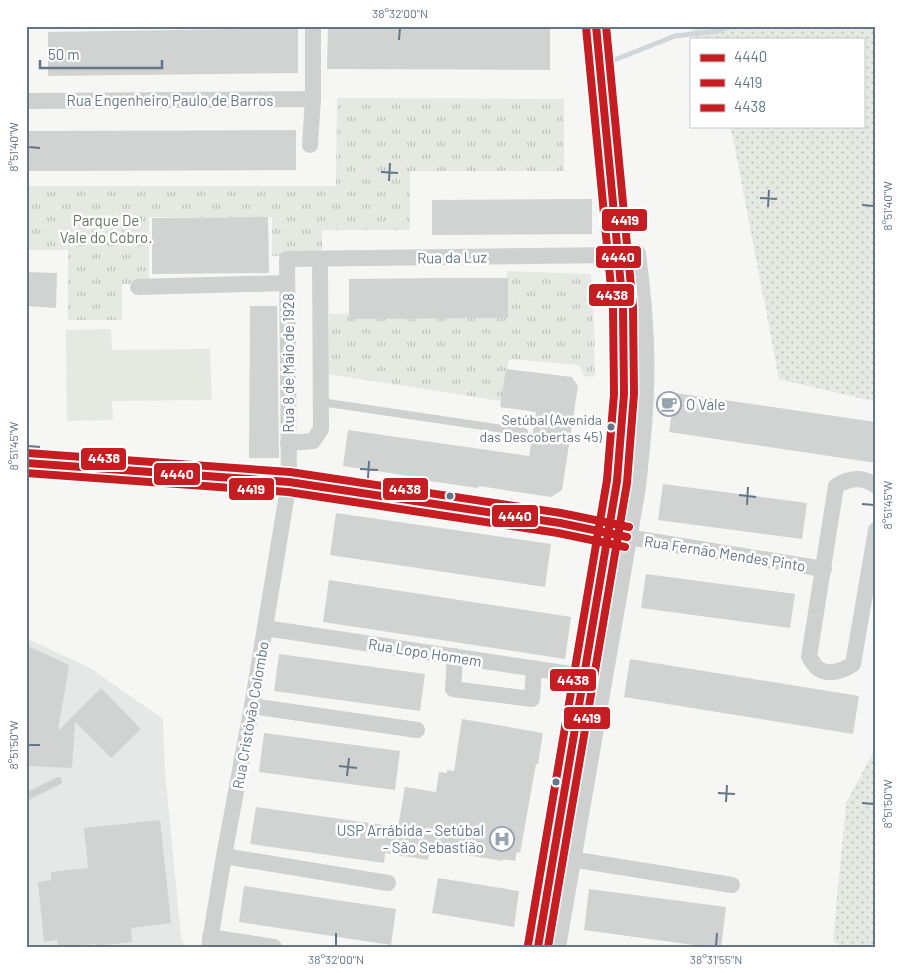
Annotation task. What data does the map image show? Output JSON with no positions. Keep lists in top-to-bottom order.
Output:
{
  "streets": {
    "street": [
      "Rua Engenheiro Paulo de Barros",
      "Rua da Luz",
      "Rua 8 de Maio de 1928",
      "Rua Fernão Mendes Pinto",
      "Rua Lopo Homem",
      "Rua Cristóvão Colombo"
    ]
  },
  "crossings": [
    ["Rua da Luz", "Rua 8 de Maio de 1928"],
    ["Rua 8 de Maio de 1928", "Rua Fernão Mendes Pinto"],
    ["Rua 8 de Maio de 1928", "Rua Cristóvão Colombo"],
    ["Rua Fernão Mendes Pinto", "Rua Cristóvão Colombo"],
    ["Rua Lopo Homem", "Rua Cristóvão Colombo"]
  ],
  "parks": ["Parque De Vale do Cobro."],
  "places": {
    "cafe": ["O Vale"],
    "other": ["Setúbal (Avenida das Descobertas 45)"],
    "hospital": ["USP Arrábida - Setúbal - São Sebastião"]
  },
  "lines": ["transit line 4440", "transit line 4419", "transit line 4438"],
  "legend": ["4440", "4419", "4438"],
  "scale_bar": "50 m",
  "coordinates": [
    "38°32'00\"N",
    "8°51'40\"W",
    "8°51'45\"W",
    "8°51'50\"W",
    "38°31'55\"N"
  ]
}
